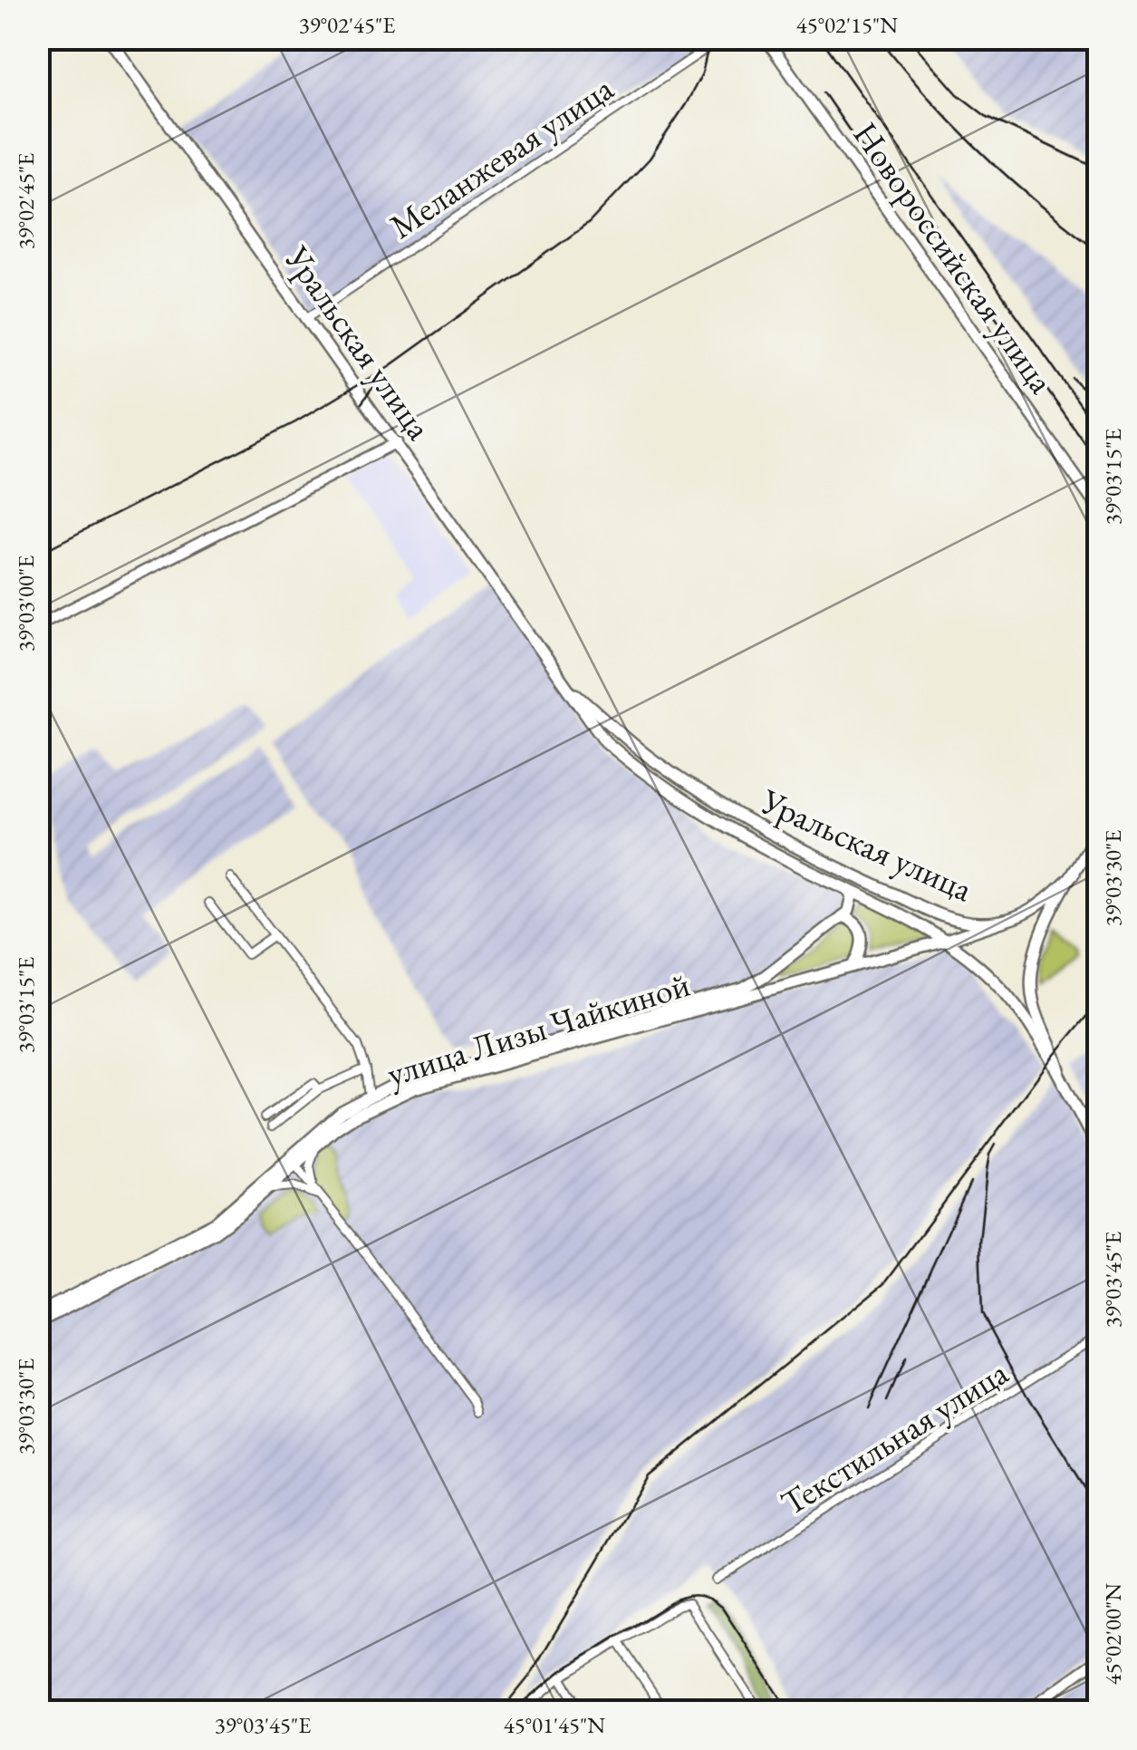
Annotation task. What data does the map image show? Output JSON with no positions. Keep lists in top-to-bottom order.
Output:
{
  "streets": {
    "main road": ["Новороссийская улица", "Уральская улица", "улица Лизы Чайкиной"],
    "street": ["Меланжевая улица", "Текстильная улица"]
  },
  "crossings": [
    ["Меланжевая улица", "Уральская улица"]
  ],
  "coordinates": [
    "39°02'45\"E",
    "45°02'15\"N",
    "39°03'15\"E",
    "39°03'00\"E",
    "39°03'30\"E",
    "39°03'45\"E",
    "45°02'00\"N",
    "45°01'45\"N"
  ]
}
